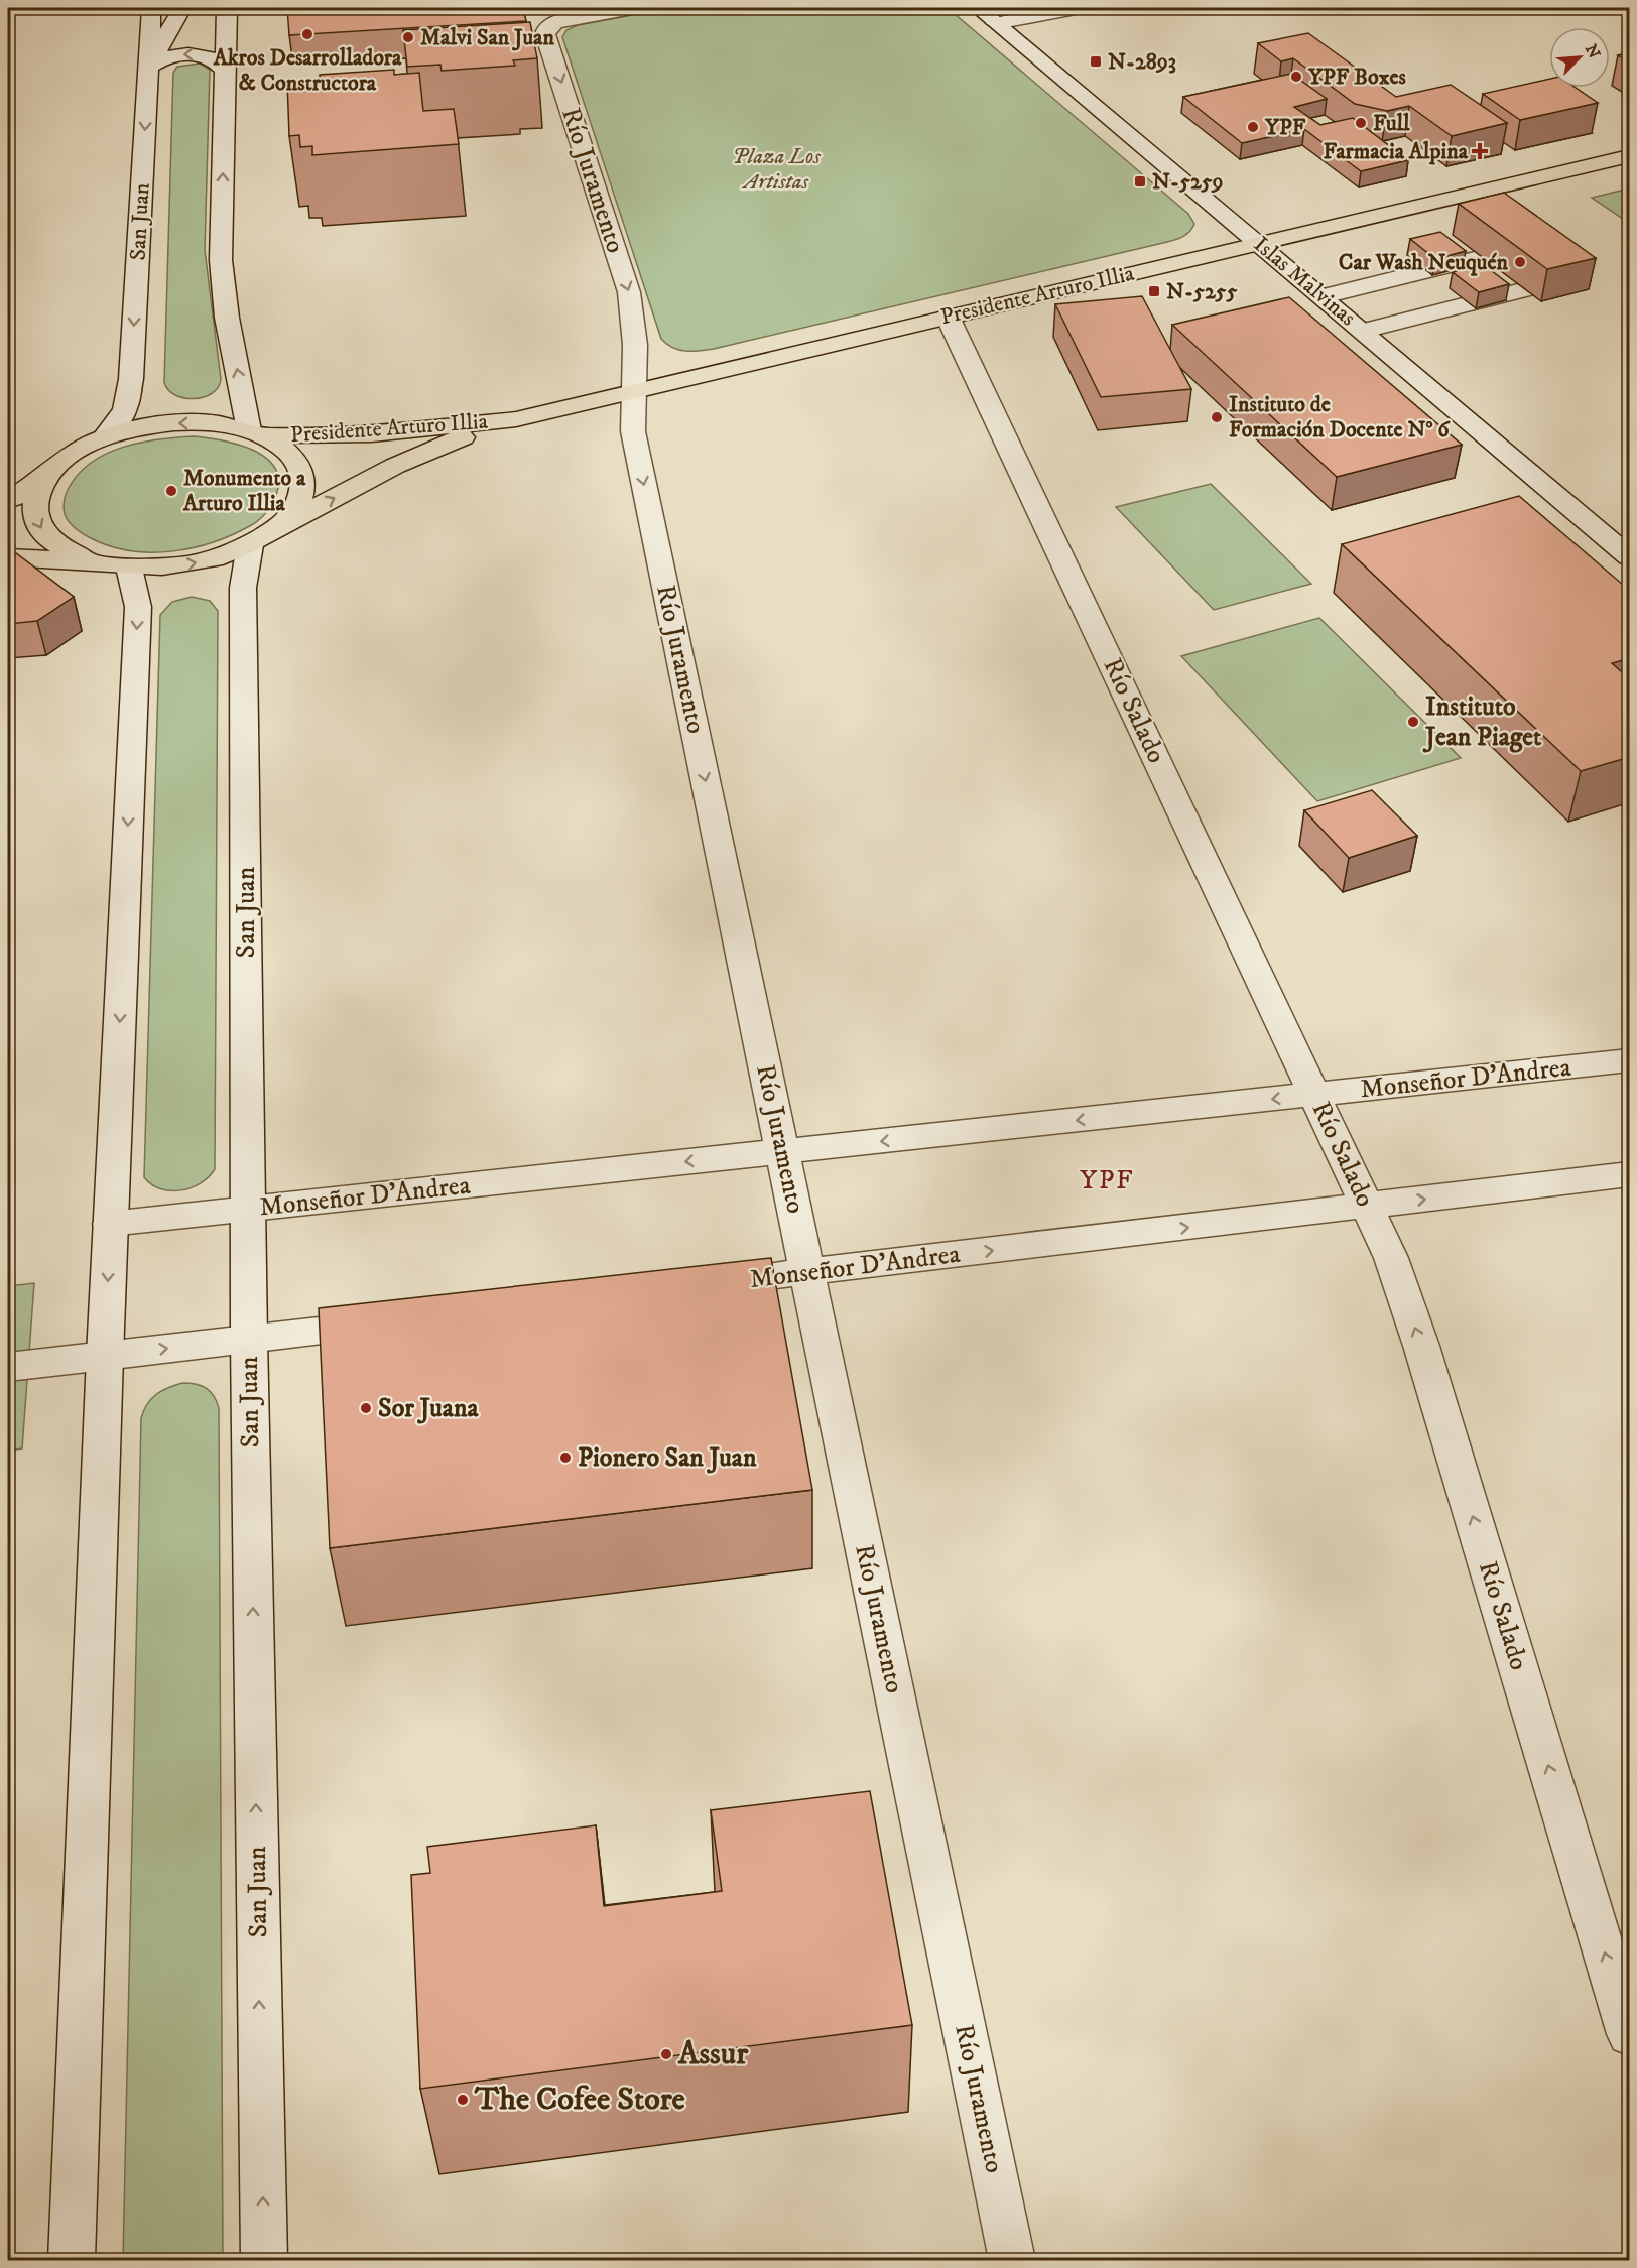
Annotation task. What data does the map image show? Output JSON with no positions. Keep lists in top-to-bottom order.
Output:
{
  "streets": {
    "main road": ["Presidente Arturo Illia"],
    "street": [
      "Río Juramento",
      "San Juan",
      "Islas Malvinas",
      "Río Salado",
      "Monseñor D'Andrea"
    ]
  },
  "crossings": [
    ["Río Juramento", "Presidente Arturo Illia"],
    ["Río Juramento", "Monseñor D'Andrea"],
    ["San Juan", "Presidente Arturo Illia"],
    ["San Juan", "Monseñor D'Andrea"],
    ["Islas Malvinas", "Presidente Arturo Illia"],
    ["Presidente Arturo Illia", "Río Salado"],
    ["Río Salado", "Monseñor D'Andrea"]
  ],
  "one_way": ["Río Juramento", "Río Salado"],
  "districts": ["YPF"],
  "parks": ["Plaza Los Artistas"],
  "places": {
    "other": [
      "Akros Desarrolladora & Constructora",
      "Malvi San Juan",
      "YPF Boxes",
      "Full",
      "YPF",
      "Car Wash Neuquén",
      "Instituto de Formación Docente N° 6",
      "Monumento a Arturo Illia",
      "Instituto Jean Piaget",
      "Sor Juana",
      "Pionero San Juan",
      "Assur",
      "The Cofee Store"
    ],
    "transit": ["N-2893", "N-5259", "N-5255"],
    "health": ["Farmacia Alpina"]
  },
  "north": "top right"
}
